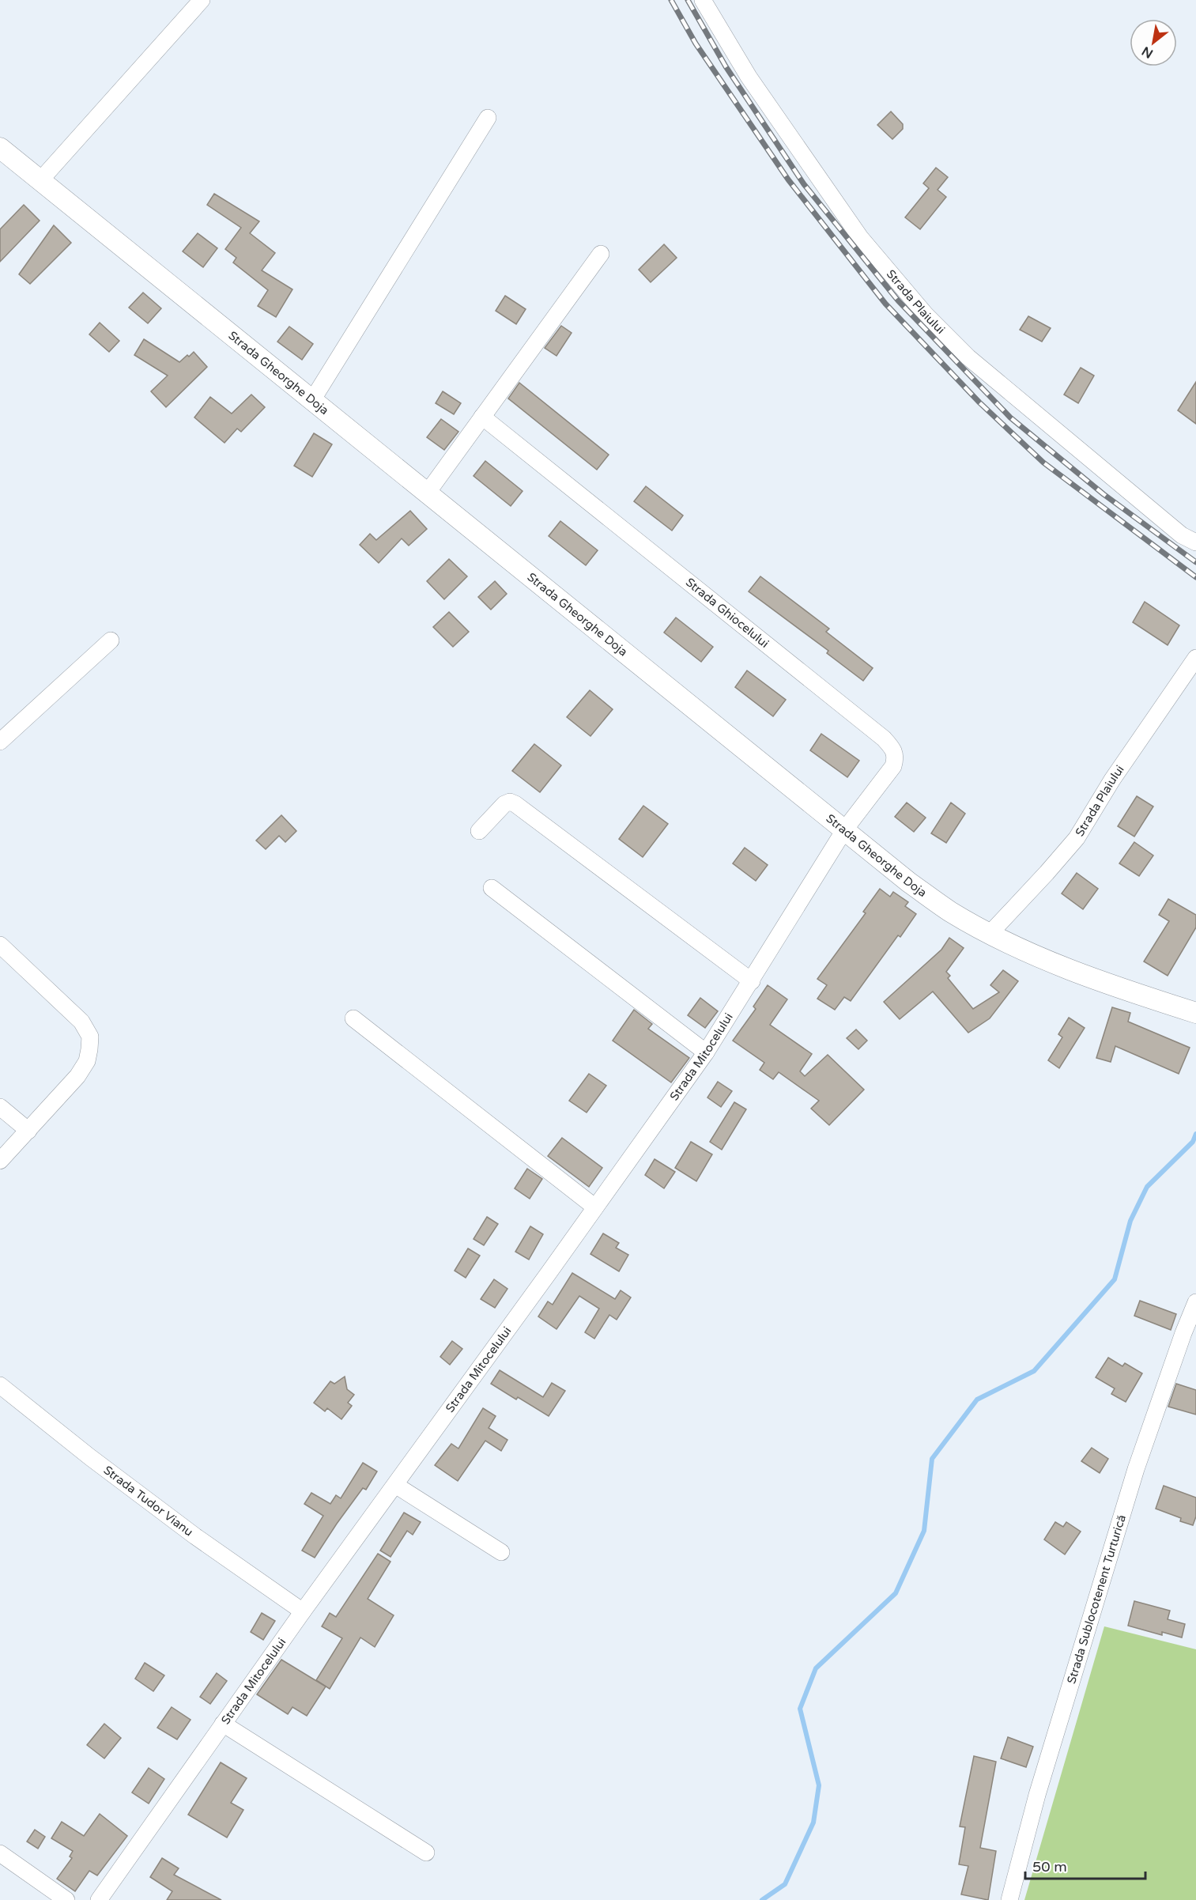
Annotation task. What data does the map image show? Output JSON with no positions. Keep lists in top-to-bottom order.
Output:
{
  "streets": {
    "main road": ["Strada Gheorghe Doja"],
    "street": [
      "Strada Plaiului",
      "Strada Ghiocelului",
      "Strada Mitocelului",
      "Strada Tudor Vianu",
      "Strada Sublocotenent Turturică"
    ]
  },
  "crossings": [
    ["Strada Plaiului", "Strada Gheorghe Doja"],
    ["Strada Gheorghe Doja", "Strada Ghiocelului"],
    ["Strada Gheorghe Doja", "Strada Mitocelului"],
    ["Strada Ghiocelului", "Strada Mitocelului"],
    ["Strada Mitocelului", "Strada Tudor Vianu"]
  ],
  "scale_bar": "50 m",
  "north": "bottom left"
}
